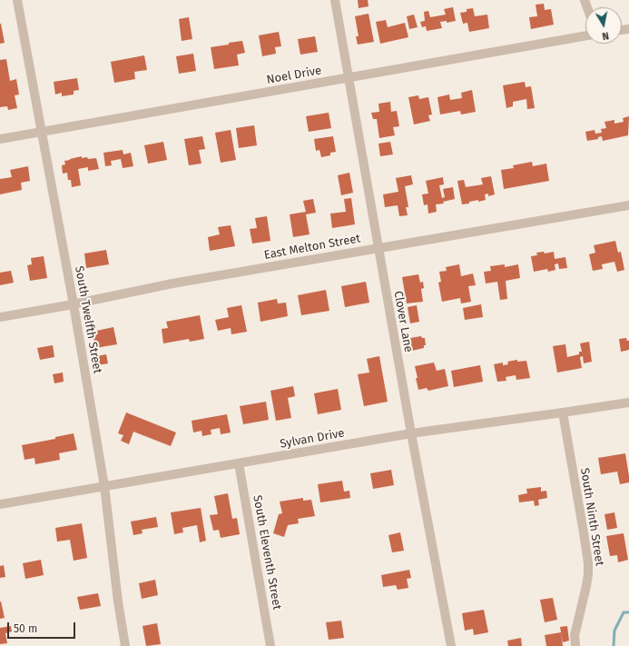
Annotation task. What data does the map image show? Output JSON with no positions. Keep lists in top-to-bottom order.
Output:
{
  "streets": {
    "street": [
      "Noel Drive",
      "East Melton Street",
      "South Twelfth Street",
      "Clover Lane",
      "Sylvan Drive",
      "South Ninth Street",
      "South Eleventh Street"
    ]
  },
  "crossings": [
    ["Noel Drive", "South Twelfth Street"],
    ["Noel Drive", "Clover Lane"],
    ["East Melton Street", "South Twelfth Street"],
    ["East Melton Street", "Clover Lane"],
    ["South Twelfth Street", "Sylvan Drive"],
    ["Clover Lane", "Sylvan Drive"],
    ["Sylvan Drive", "South Ninth Street"],
    ["Sylvan Drive", "South Eleventh Street"]
  ],
  "scale_bar": "50 m",
  "north": "bottom"
}
